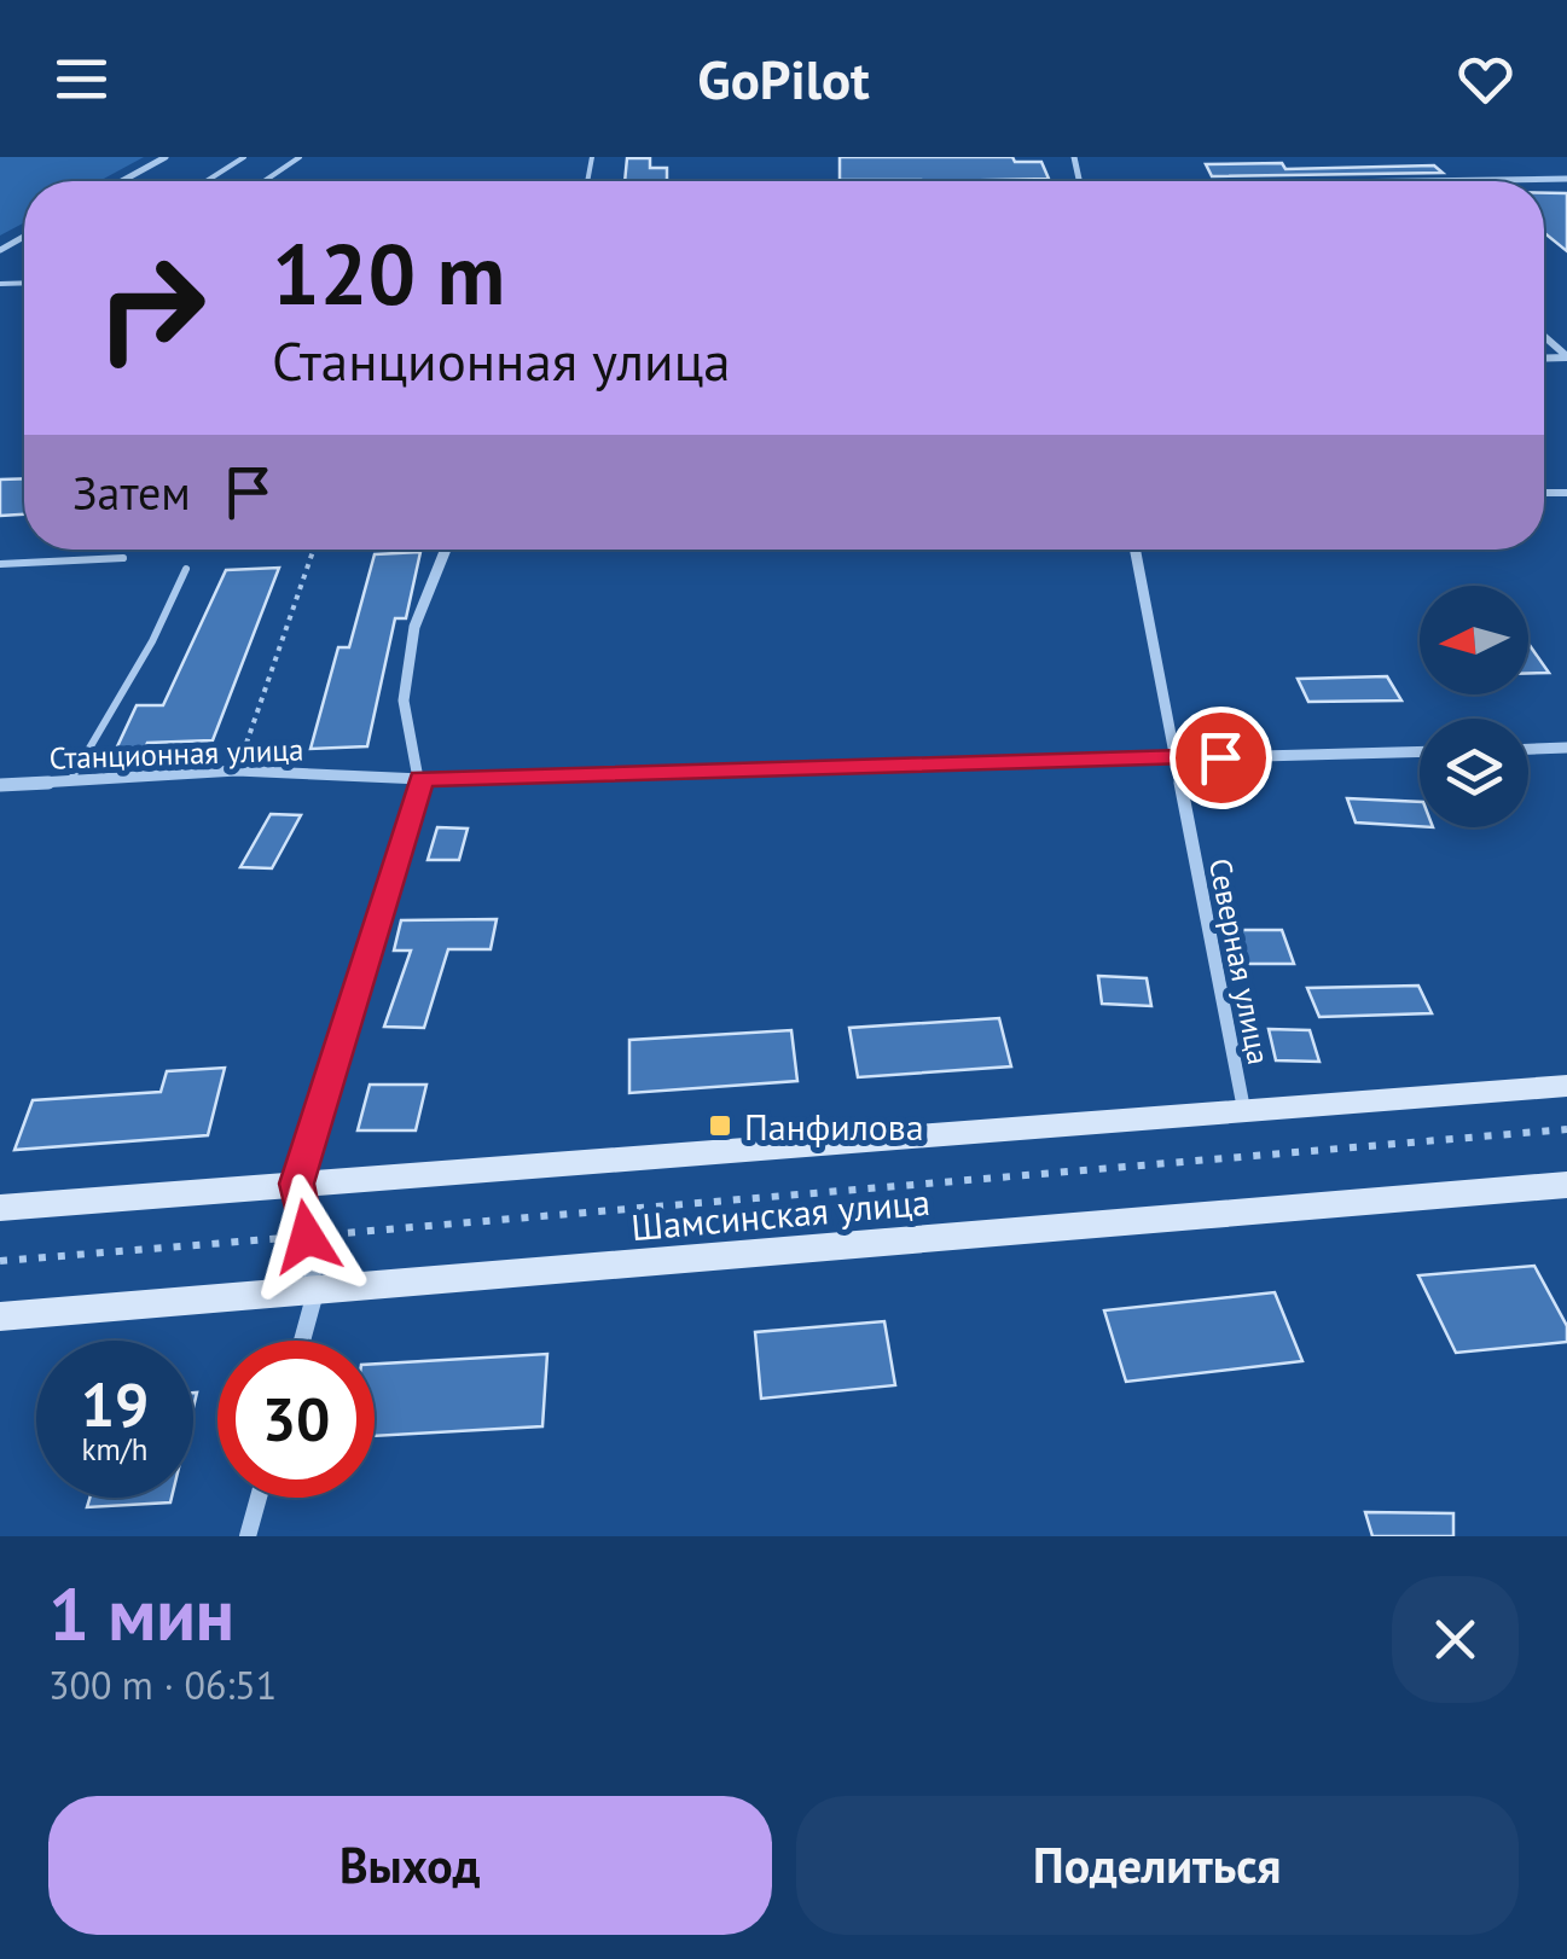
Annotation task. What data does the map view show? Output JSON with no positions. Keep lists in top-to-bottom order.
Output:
{
  "streets": {
    "main road": ["Шамсинская улица"],
    "street": ["Станционная улица", "Северная улица"]
  },
  "crossings": [
    ["Станционная улица", "Северная улица"],
    ["Северная улица", "Шамсинская улица"]
  ],
  "places": {
    "transit": ["Панфилова"]
  },
  "north": "left",
  "page": {
    "header": "GoPilot",
    "turn": ["120 m", "Станционная улица"],
    "then": "Затем",
    "speed": "19 km/h",
    "limit": "30",
    "heading": ["1 мин", "300 m · 06:51"],
    "buttons": ["Выход", "Поделиться"]
  }
}
